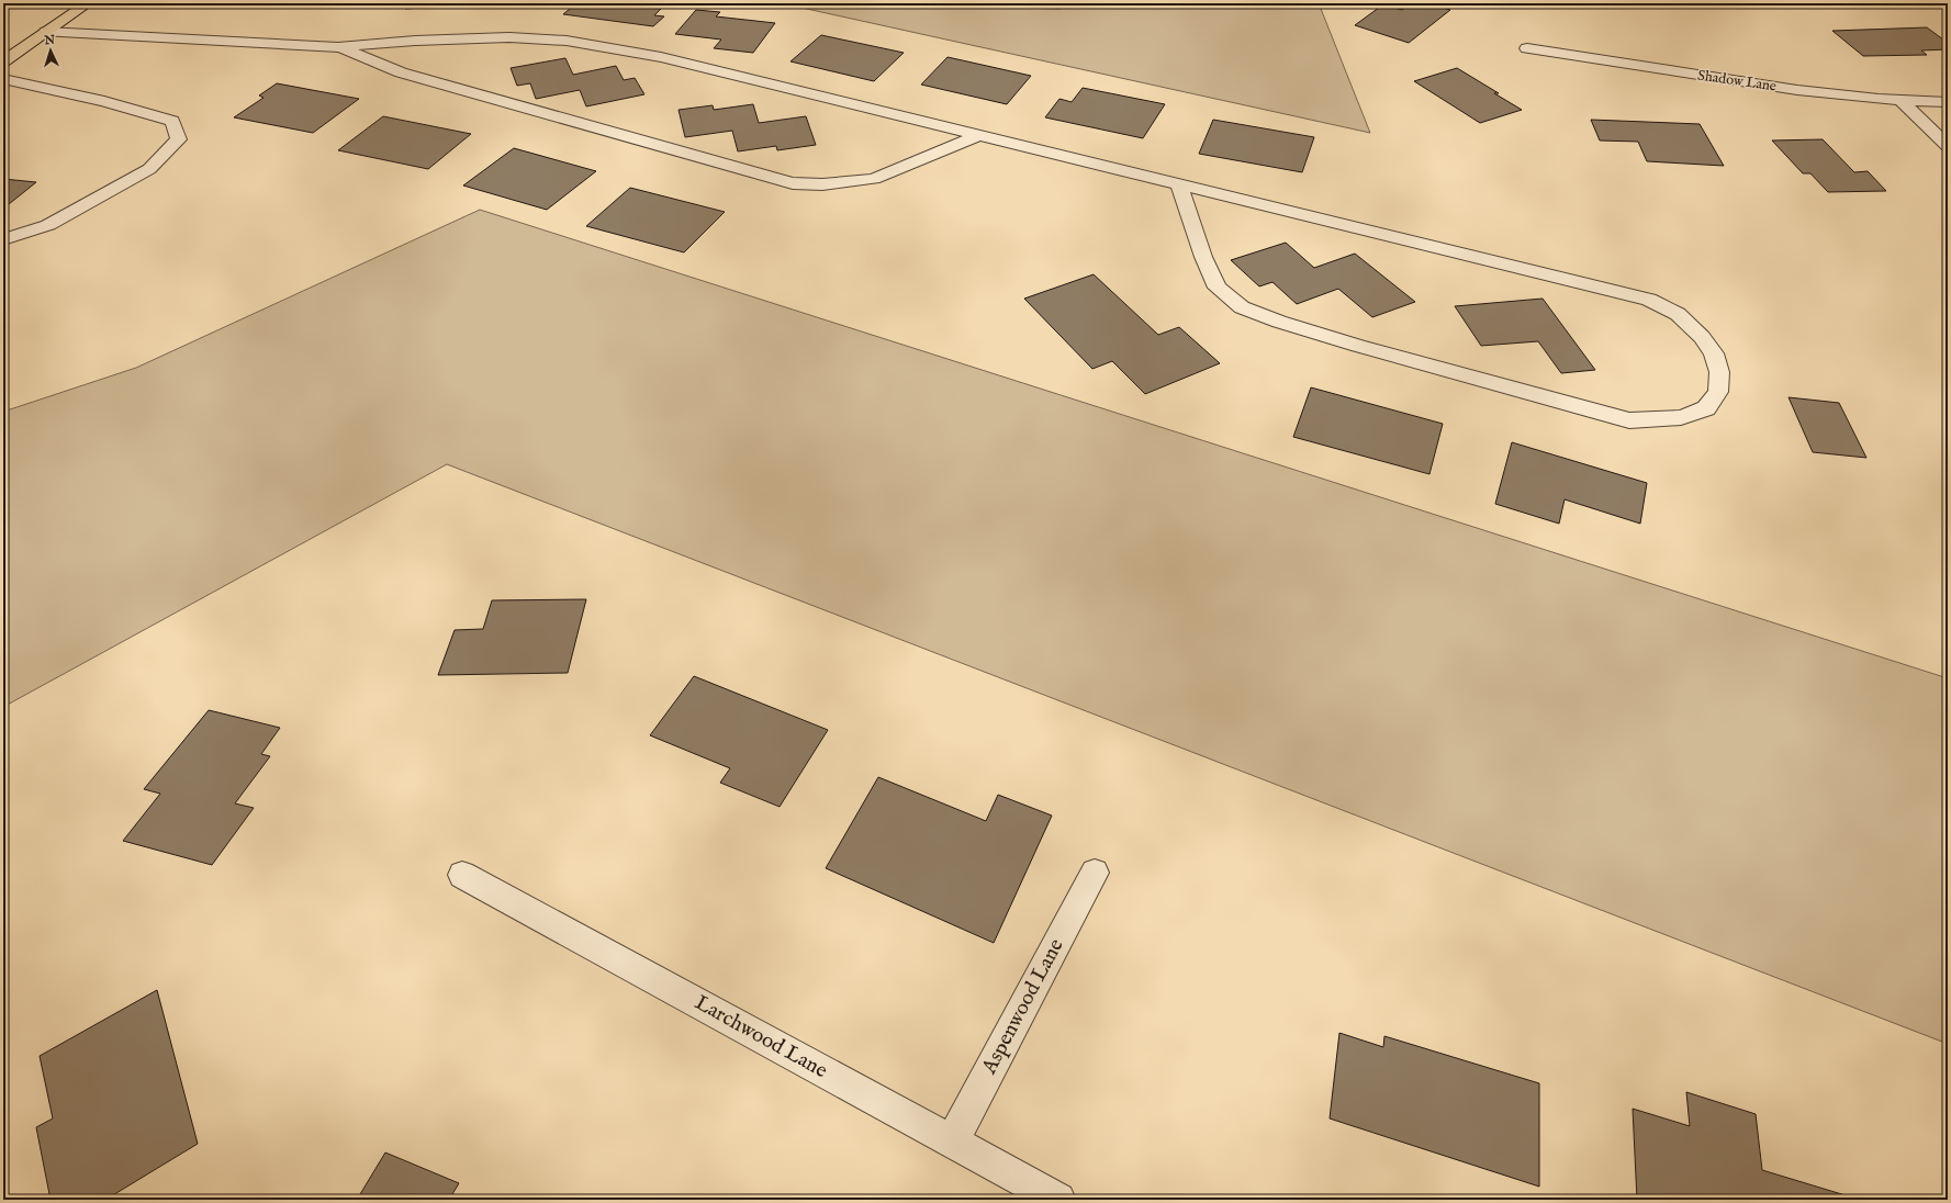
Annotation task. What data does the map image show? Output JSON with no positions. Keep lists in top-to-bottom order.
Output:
{
  "streets": {
    "street": ["Shadow Lane", "Aspenwood Lane", "Larchwood Lane"]
  },
  "crossings": [
    ["Aspenwood Lane", "Larchwood Lane"]
  ],
  "north": "top"
}
